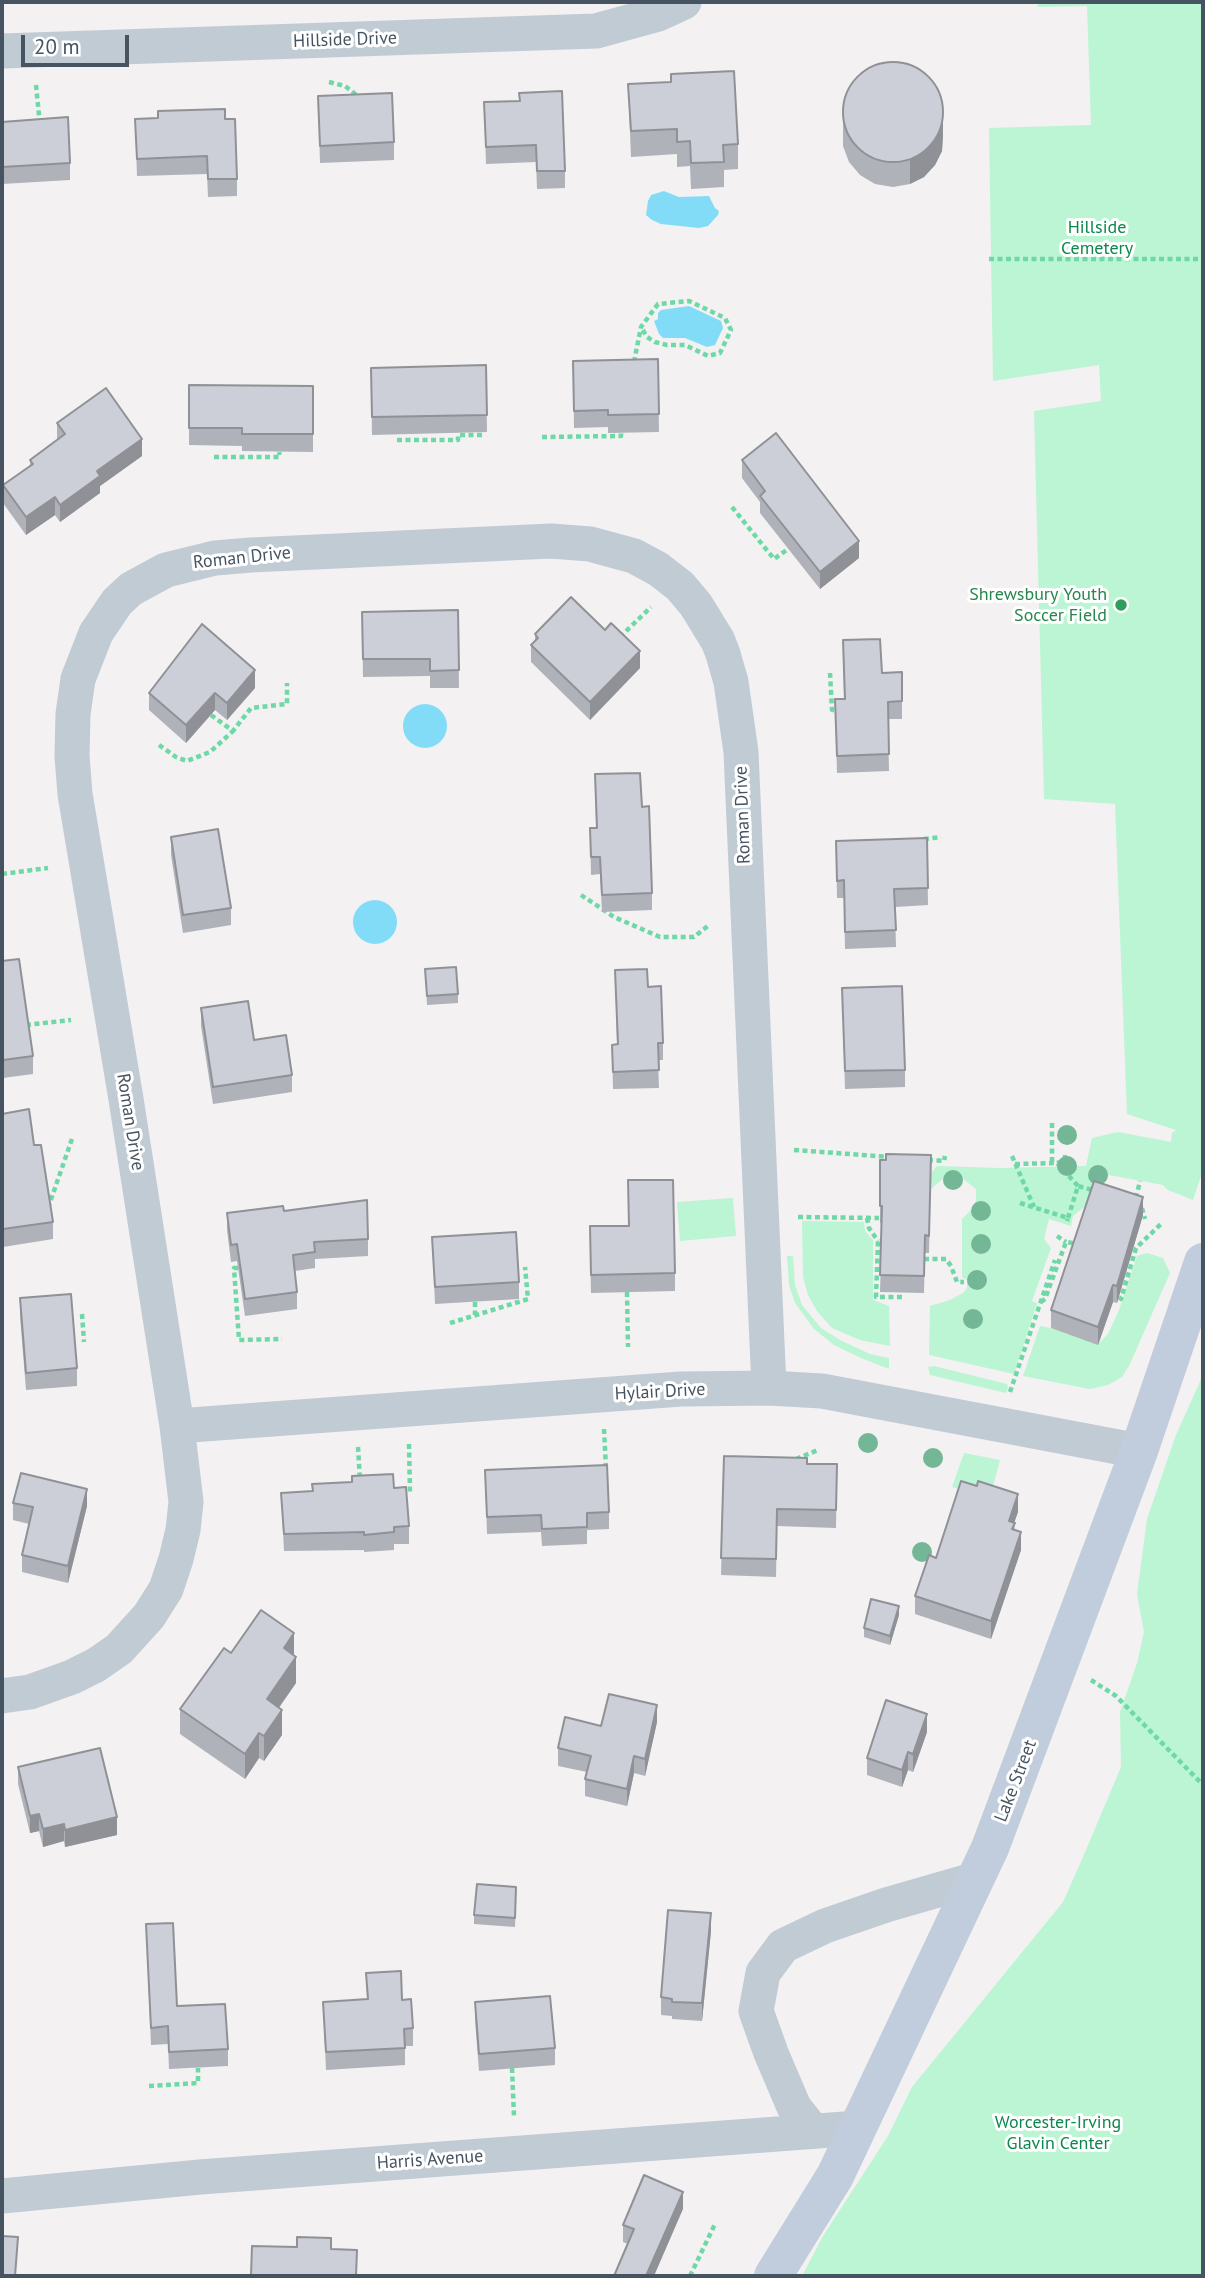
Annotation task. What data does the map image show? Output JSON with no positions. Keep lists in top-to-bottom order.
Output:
{
  "streets": {
    "main road": ["Lake Street"],
    "street": [
      "Hillside Drive",
      "Roman Drive",
      "Hylair Drive",
      "Harris Avenue"
    ]
  },
  "crossings": [
    ["Roman Drive", "Hylair Drive"],
    ["Hylair Drive", "Lake Street"],
    ["Lake Street", "Harris Avenue"]
  ],
  "parks": ["Hillside Cemetery", "Worcester-Irving Glavin Center"],
  "places": ["Shrewsbury Youth Soccer Field"],
  "scale_bar": "20 m"
}
